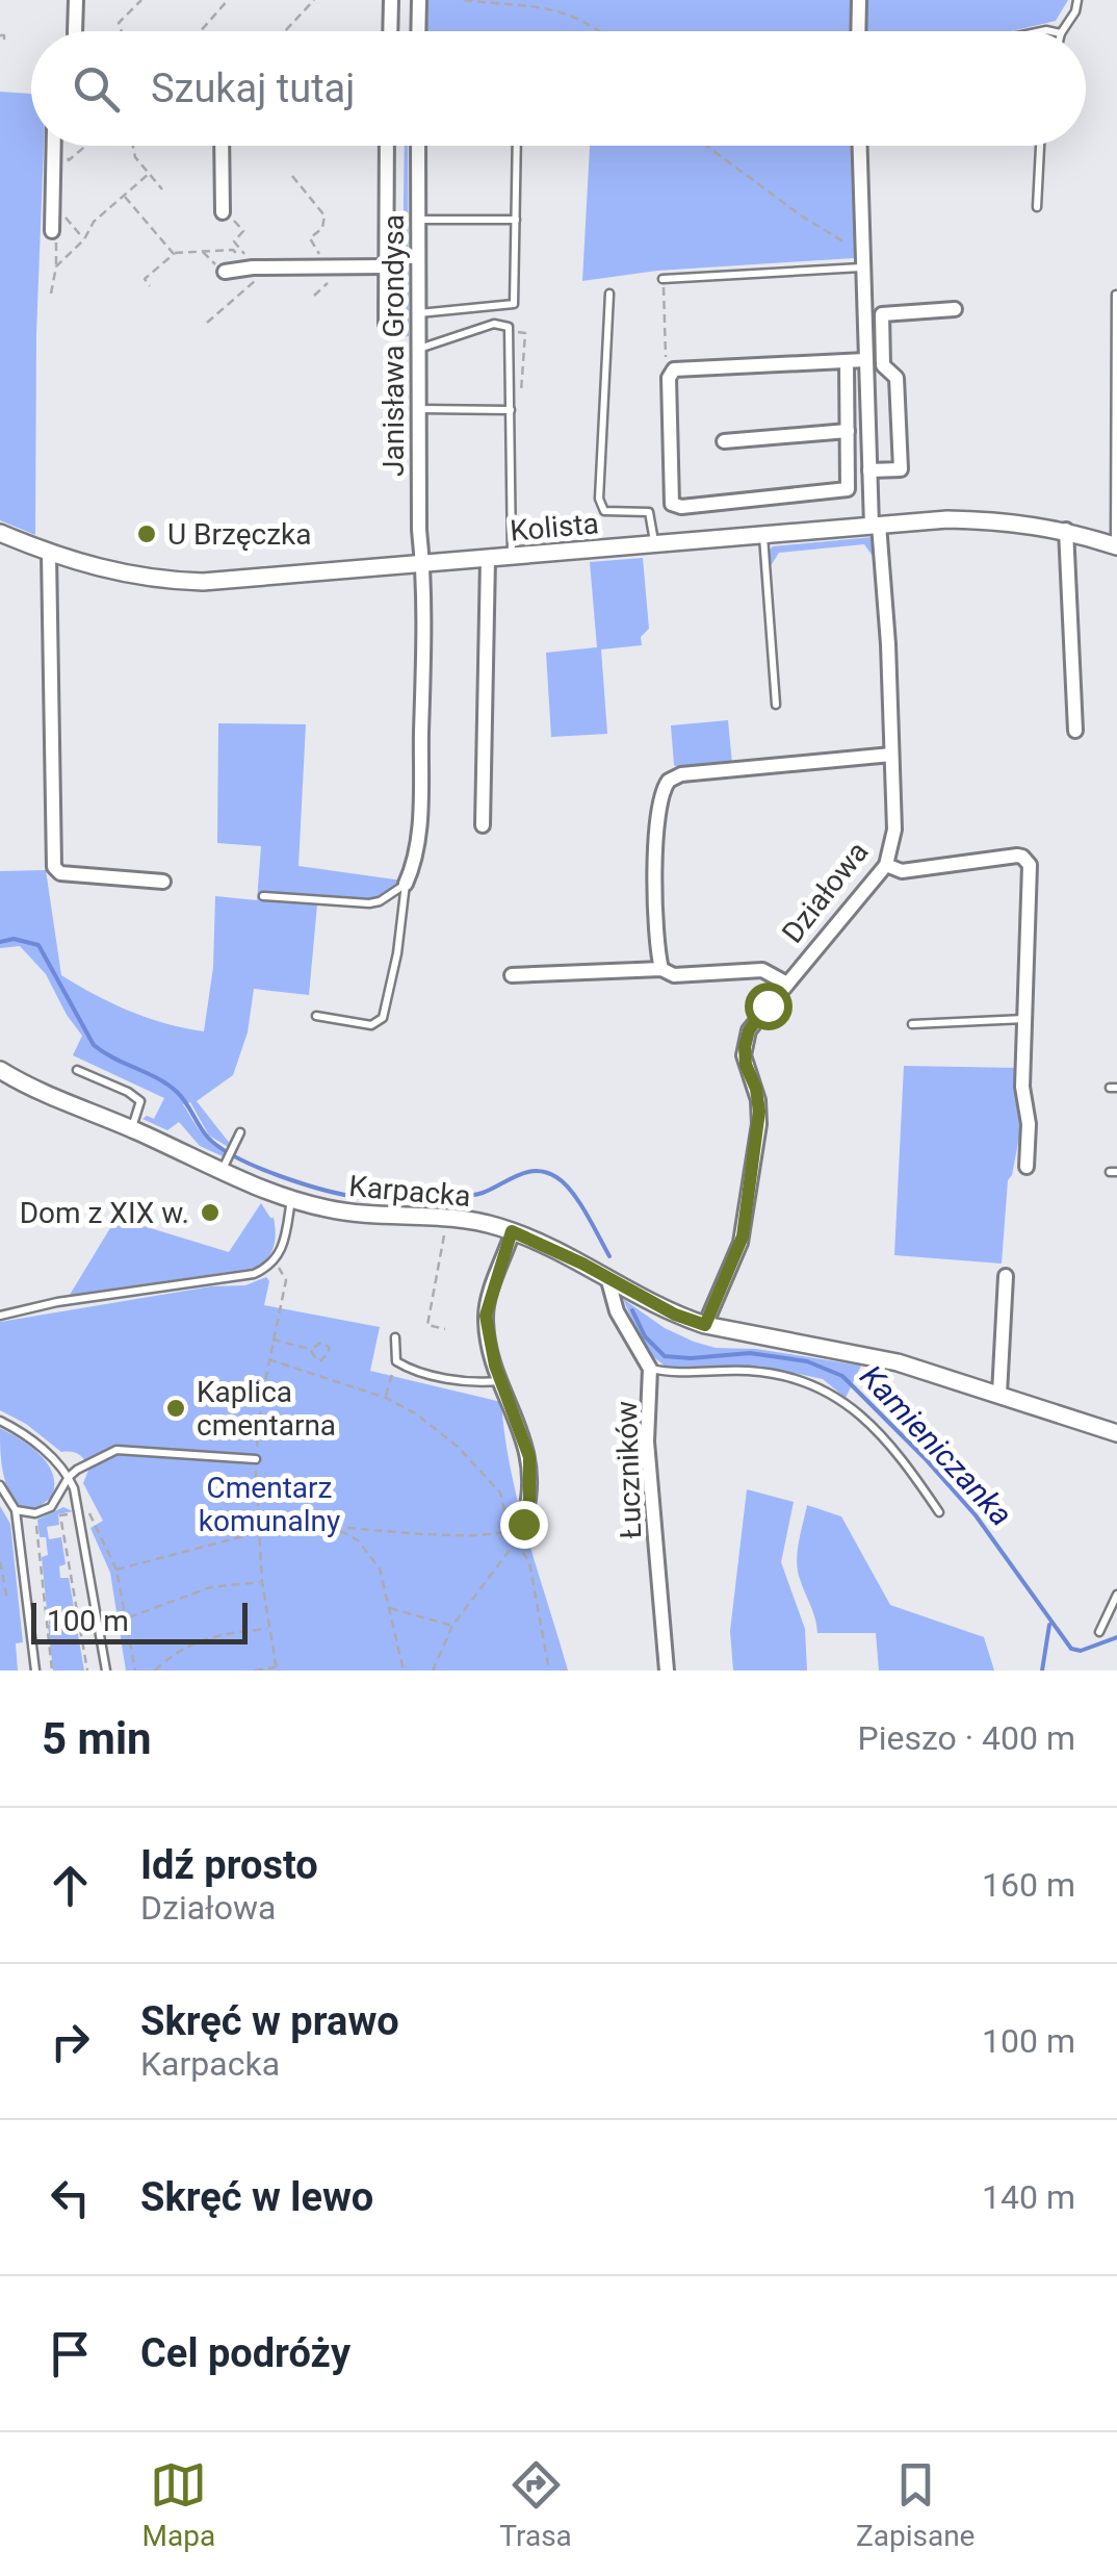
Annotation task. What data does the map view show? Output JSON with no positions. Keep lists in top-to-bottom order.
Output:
{
  "streets": {
    "street": [
      "Janisława Grondysa",
      "Kolista",
      "Działowa",
      "Karpacka",
      "Łuczników"
    ]
  },
  "crossings": [
    ["Janisława Grondysa", "Kolista"],
    ["Kolista", "Działowa"],
    ["Działowa", "Karpacka"],
    ["Karpacka", "Łuczników"]
  ],
  "water": ["Kamieniczanka"],
  "parks": ["Cmentarz komunalny"],
  "places": ["U Brzęczka", "Dom z XIX w.", "Kaplica cmentarna"],
  "scale_bar": "100 m",
  "page": {
    "search": "Szukaj tutaj",
    "scale": "100 m",
    "heading": ["5 min", "Pieszo · 400 m"],
    "list": [
      ["Idź prosto", "Działowa", "160 m"],
      ["Skręć w prawo", "Karpacka", "100 m"],
      ["Skręć w lewo", "140 m"],
      "Cel podróży"
    ],
    "nav": ["Mapa", "Trasa", "Zapisane"]
  }
}
